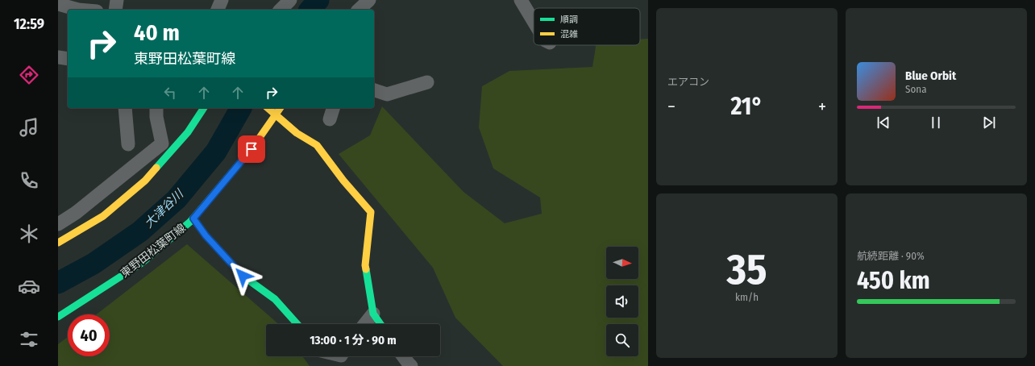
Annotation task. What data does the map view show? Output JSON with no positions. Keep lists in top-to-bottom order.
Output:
{
  "streets": {
    "street": ["東野田松葉町線"]
  },
  "water": ["大津谷川"],
  "legend": ["順調", "混雑"],
  "north": "right",
  "page": {
    "tabs": "12:59",
    "tile": [
      "エアコン",
      ["35", "km/h"],
      ["航続距離 · 90%", "450 km"]
    ],
    "turn": ["40 m", "東野田松葉町線"],
    "song": ["Blue Orbit", "Sona"],
    "heat": ["−", "21°", "+"],
    "limit": "40",
    "trip": "13:00 · 1 分 · 90 m"
  }
}
